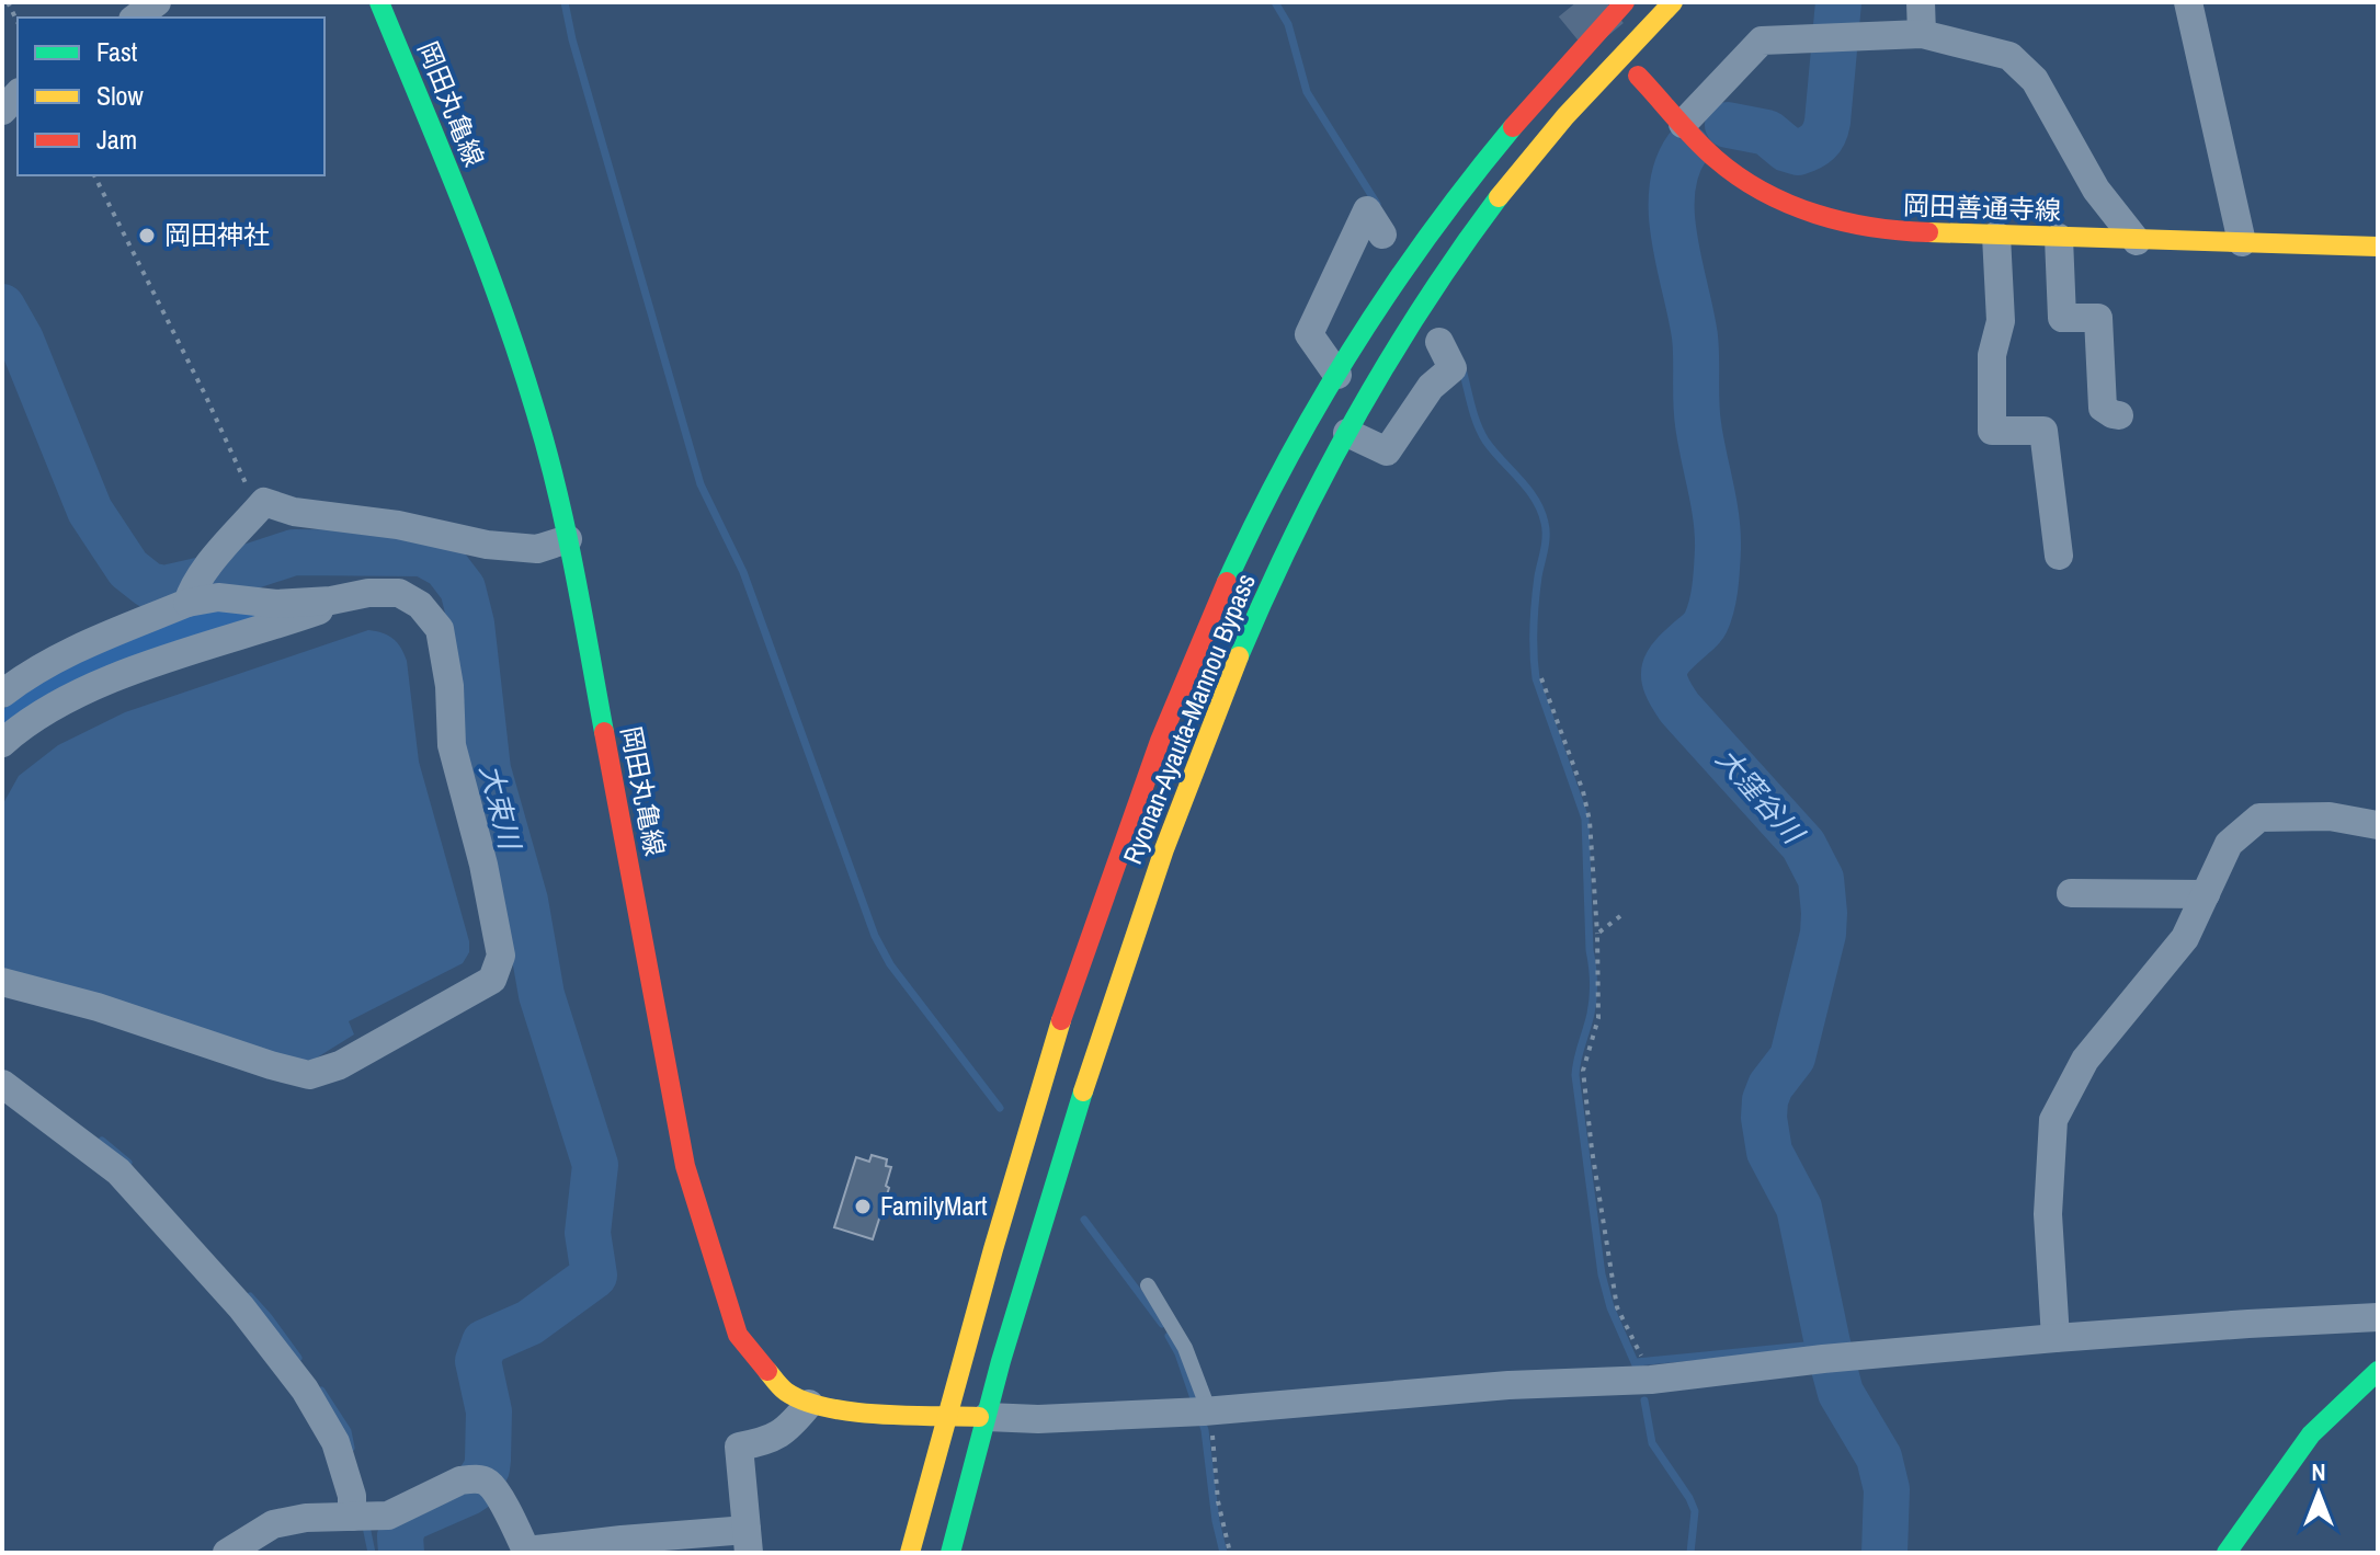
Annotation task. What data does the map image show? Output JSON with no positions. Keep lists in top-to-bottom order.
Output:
{
  "streets": {
    "main road": ["岡田丸亀線", "岡田善通寺線", "Ryonan-Ayauta-Mannou Bypass"]
  },
  "crossings": [
    ["岡田丸亀線", "Ryonan-Ayauta-Mannou Bypass"]
  ],
  "water": ["大窪谷川", "大束川"],
  "places": ["岡田神社", "FamilyMart"],
  "legend": ["Fast", "Slow", "Jam"],
  "north": "top"
}
